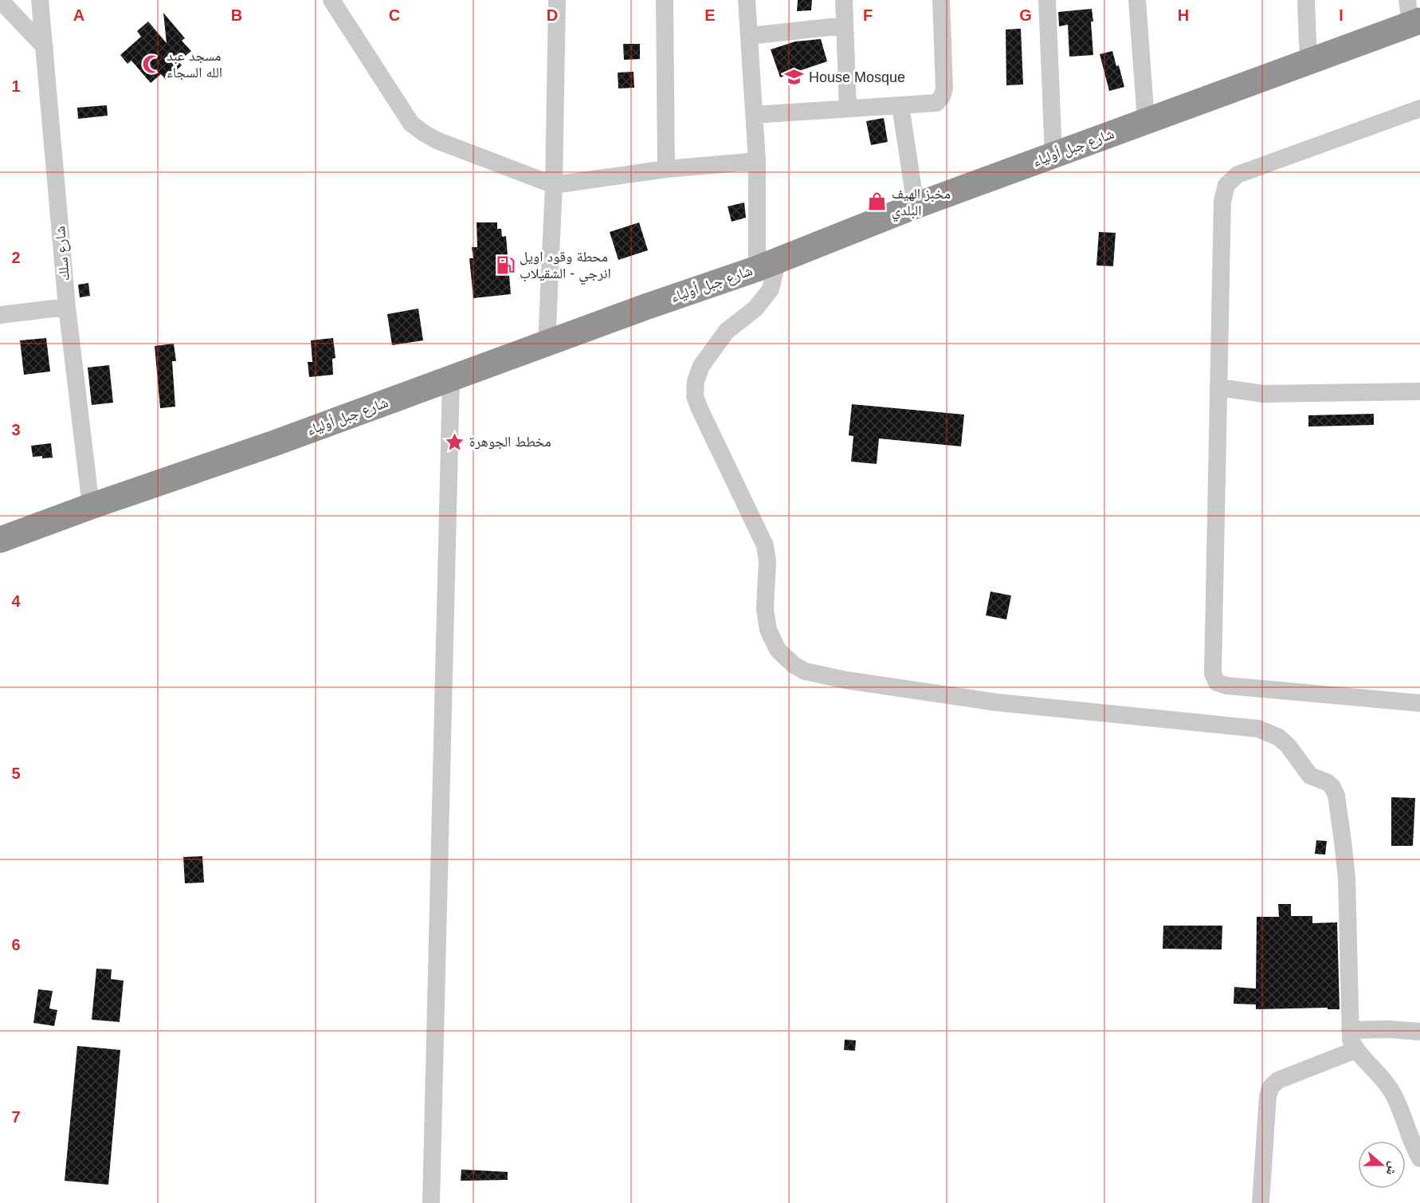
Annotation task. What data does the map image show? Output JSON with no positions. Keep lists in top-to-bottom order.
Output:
{
  "streets": {
    "highway": ["شارع جبل أولياء"],
    "street": ["شارع سلك"]
  },
  "crossings": [
    ["شارع جبل أولياء", "شارع سلك"]
  ],
  "places": {
    "mosque": ["مسجد عبد الله السجاء"],
    "school or university": ["House Mosque"],
    "shop": ["مخبز الهيف البلدي"],
    "fuel station": ["محطة وقود اويل انرجي - الشقيلاب"],
    "place": ["مخطط الجوهرة"]
  },
  "north": "right",
  "grid": {
    "columns": [
      "A",
      "B",
      "C",
      "D",
      "E",
      "F",
      "G",
      "H",
      "I"
    ],
    "rows": [
      "1",
      "2",
      "3",
      "4",
      "5",
      "6",
      "7"
    ]
  }
}
